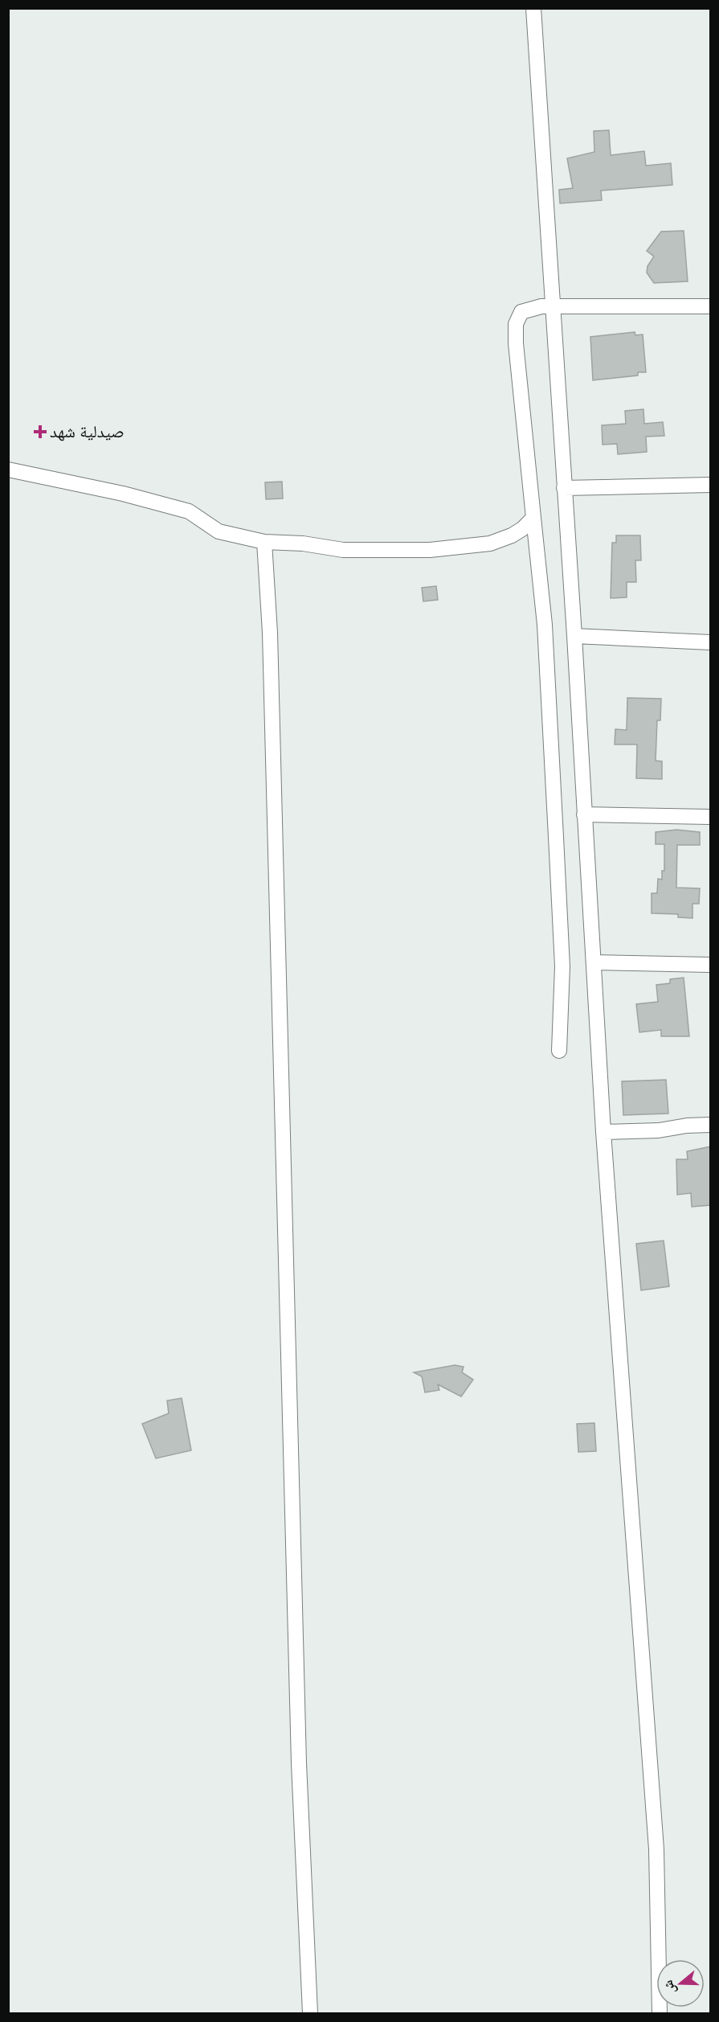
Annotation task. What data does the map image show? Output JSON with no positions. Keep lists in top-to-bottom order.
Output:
{
  "places": {
    "health": ["صيدلية شهد"]
  },
  "north": "left"
}
